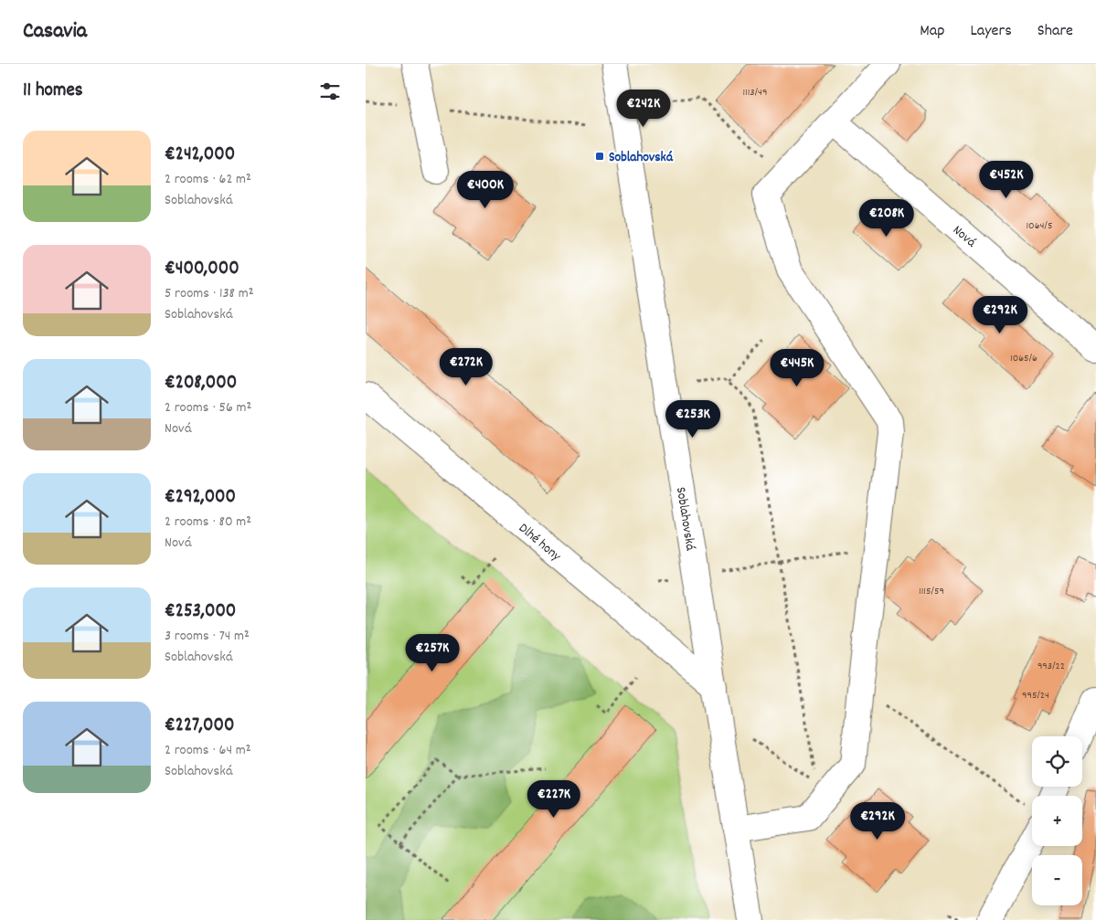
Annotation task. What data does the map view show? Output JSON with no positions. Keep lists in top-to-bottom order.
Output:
{
  "streets": {
    "street": ["Nová", "Soblahovská", "Dlhé hony"]
  },
  "crossings": [
    ["Soblahovská", "Dlhé hony"]
  ],
  "places": {
    "transit": ["Soblahovská"]
  },
  "house_numbers": [
    "1113/49",
    "1064/5",
    "1065/6",
    "1115/59",
    "993/22",
    "995/24"
  ],
  "page": {
    "header": "Casavia",
    "nav": ["Map", "Layers", "Share"],
    "heading": "11 homes",
    "price": [
      "€242K",
      "€452K",
      "€400K",
      "€208K",
      "€292K",
      "€272K",
      "€445K",
      "€253K",
      "€257K",
      "€227K",
      "€292K"
    ],
    "list": [
      {
        "name": "€242,000",
        "note": "2 rooms · 62 m² · Soblahovská"
      },
      {
        "name": "€400,000",
        "note": "5 rooms · 138 m² · Soblahovská"
      },
      {
        "name": "€208,000",
        "note": "2 rooms · 56 m² · Nová"
      },
      {
        "name": "€292,000",
        "note": "2 rooms · 80 m² · Nová"
      },
      {
        "name": "€253,000",
        "note": "3 rooms · 74 m² · Soblahovská"
      },
      {
        "name": "€227,000",
        "note": "2 rooms · 64 m² · Soblahovská"
      }
    ],
    "map_buttons": ["+", "−"]
  }
}
